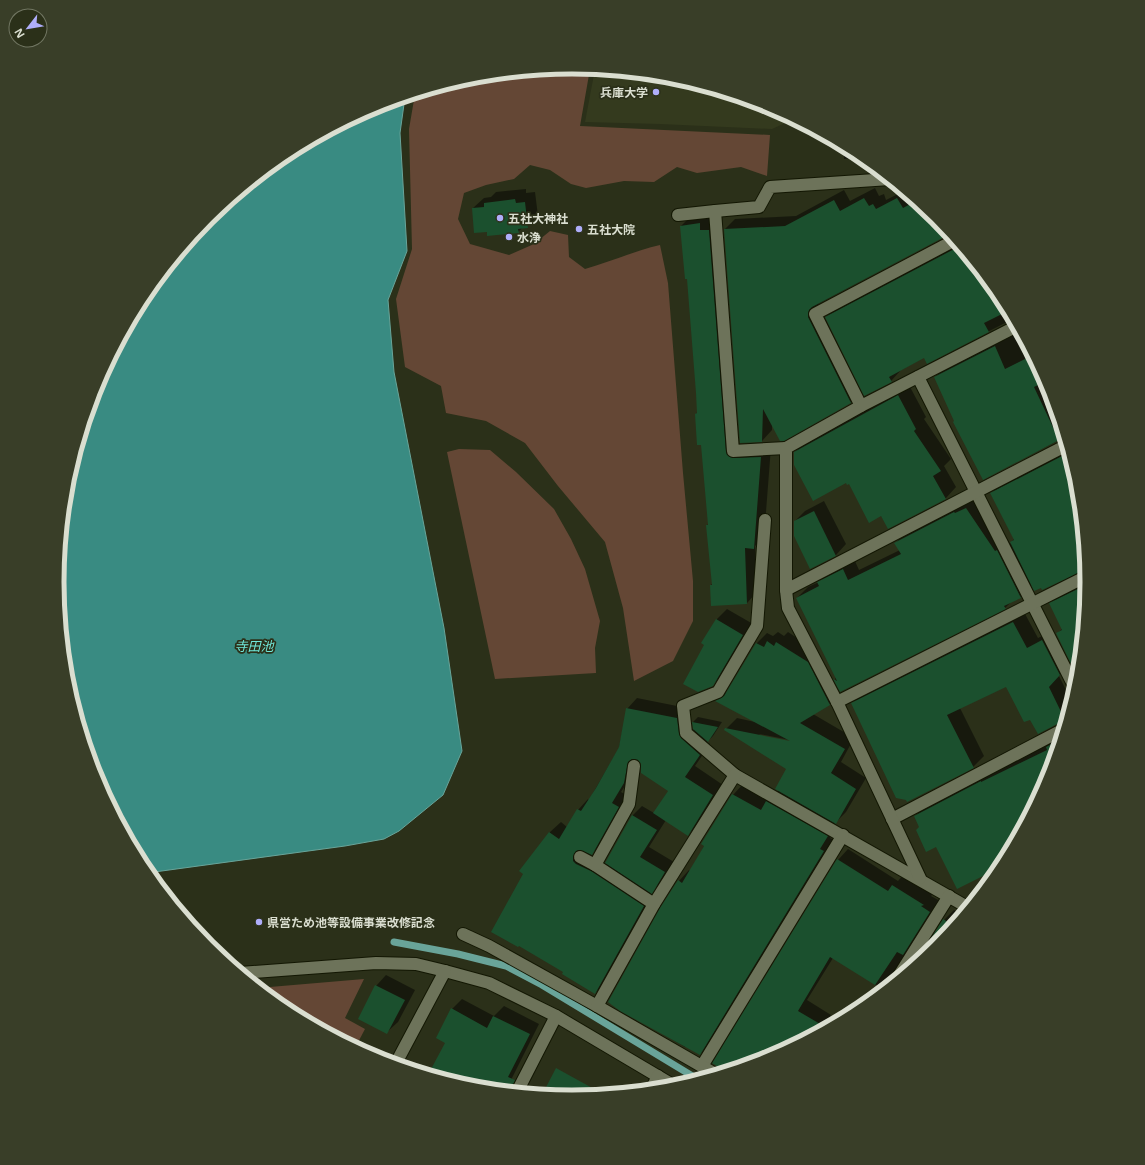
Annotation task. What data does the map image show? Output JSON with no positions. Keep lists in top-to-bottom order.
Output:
{
  "water": ["寺田池"],
  "places": [
    "兵庫大学",
    "五社大神社",
    "五社大院",
    "水浄",
    "県営ため池等設備事業改修記念"
  ],
  "north": "bottom left"
}
